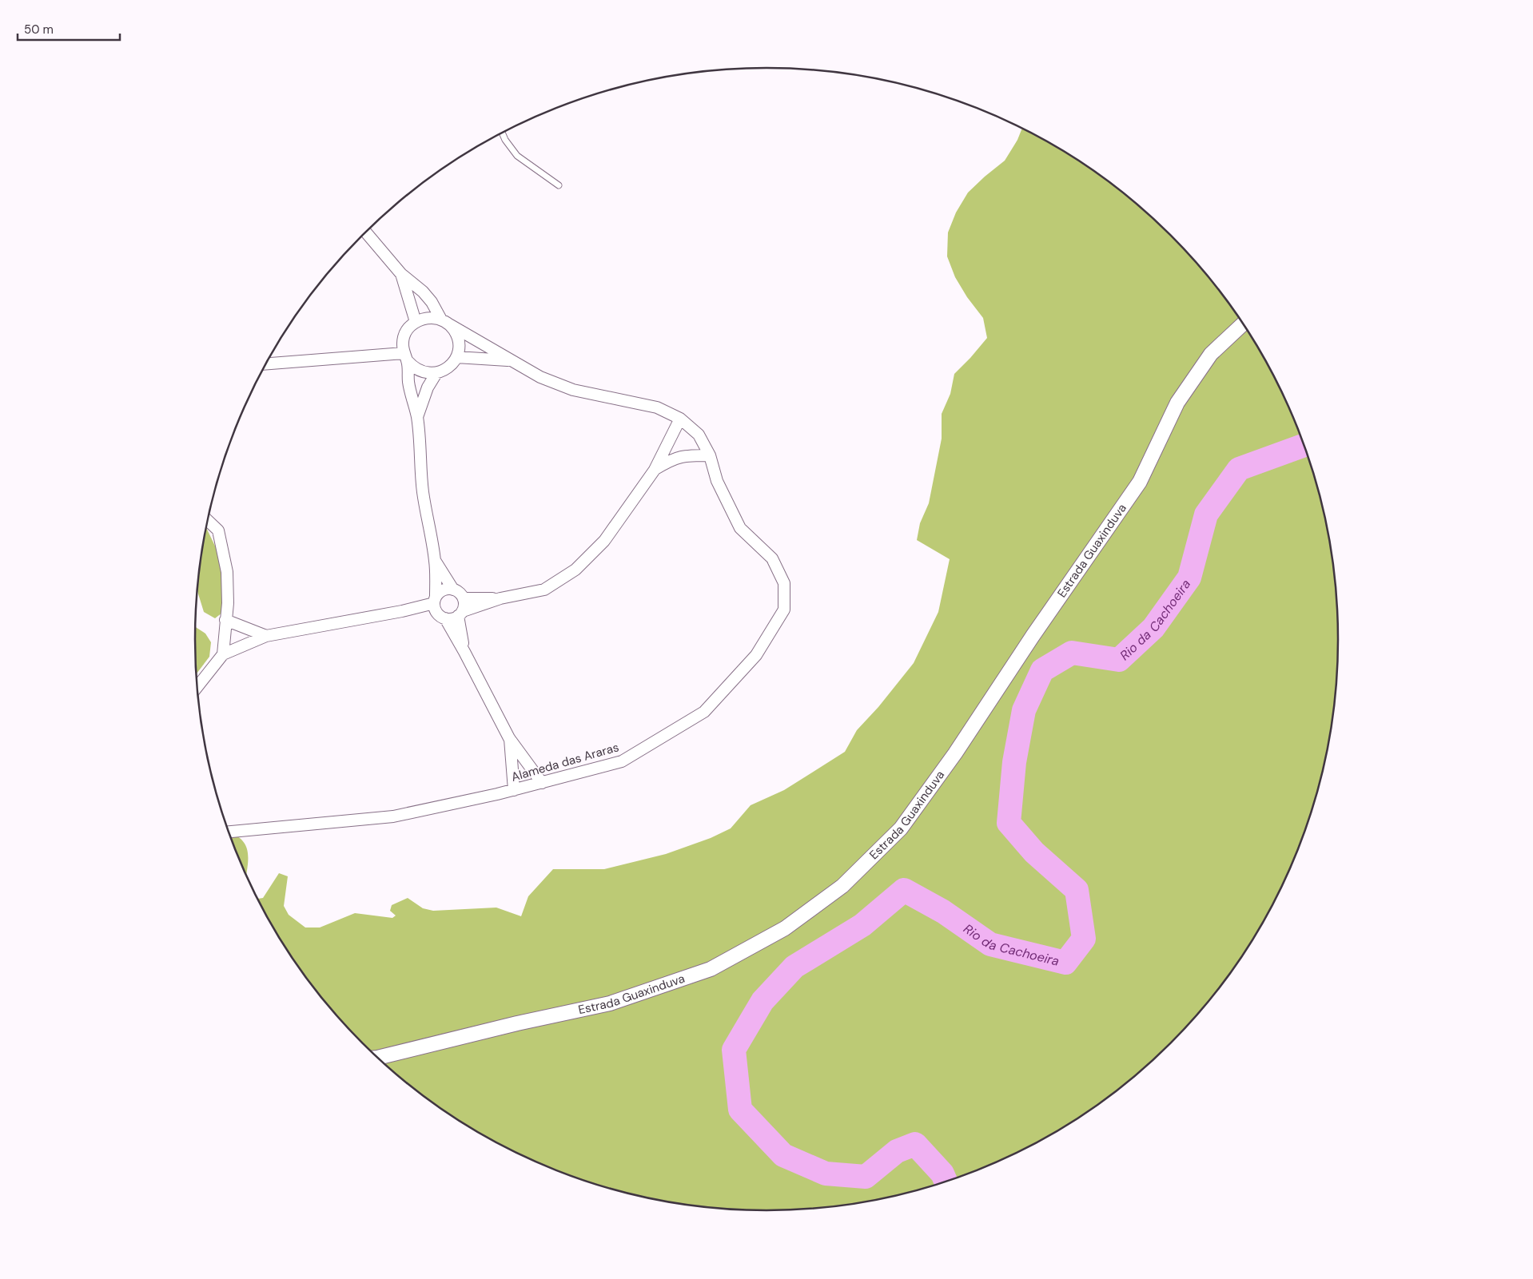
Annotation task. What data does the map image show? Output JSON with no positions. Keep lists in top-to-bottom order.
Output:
{
  "streets": {
    "street": ["Estrada Guaxinduva", "Alameda das Araras"]
  },
  "water": ["Rio da Cachoeira"],
  "scale_bar": "50 m"
}
